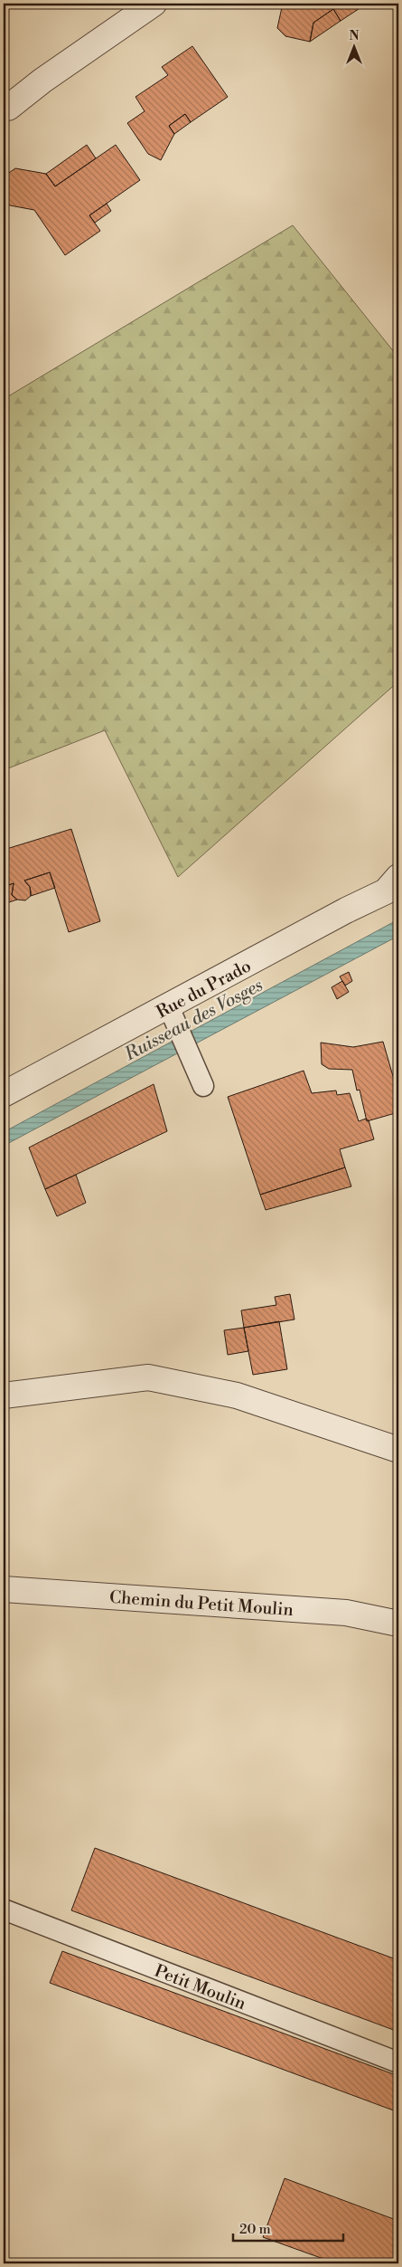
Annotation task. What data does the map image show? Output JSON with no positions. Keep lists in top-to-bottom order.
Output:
{
  "streets": {
    "street": ["Rue du Prado", "Chemin du Petit Moulin"],
    "lane": ["Petit Moulin"]
  },
  "water": ["Ruisseau des Vosges"],
  "scale_bar": "20 m",
  "north": "top"
}
